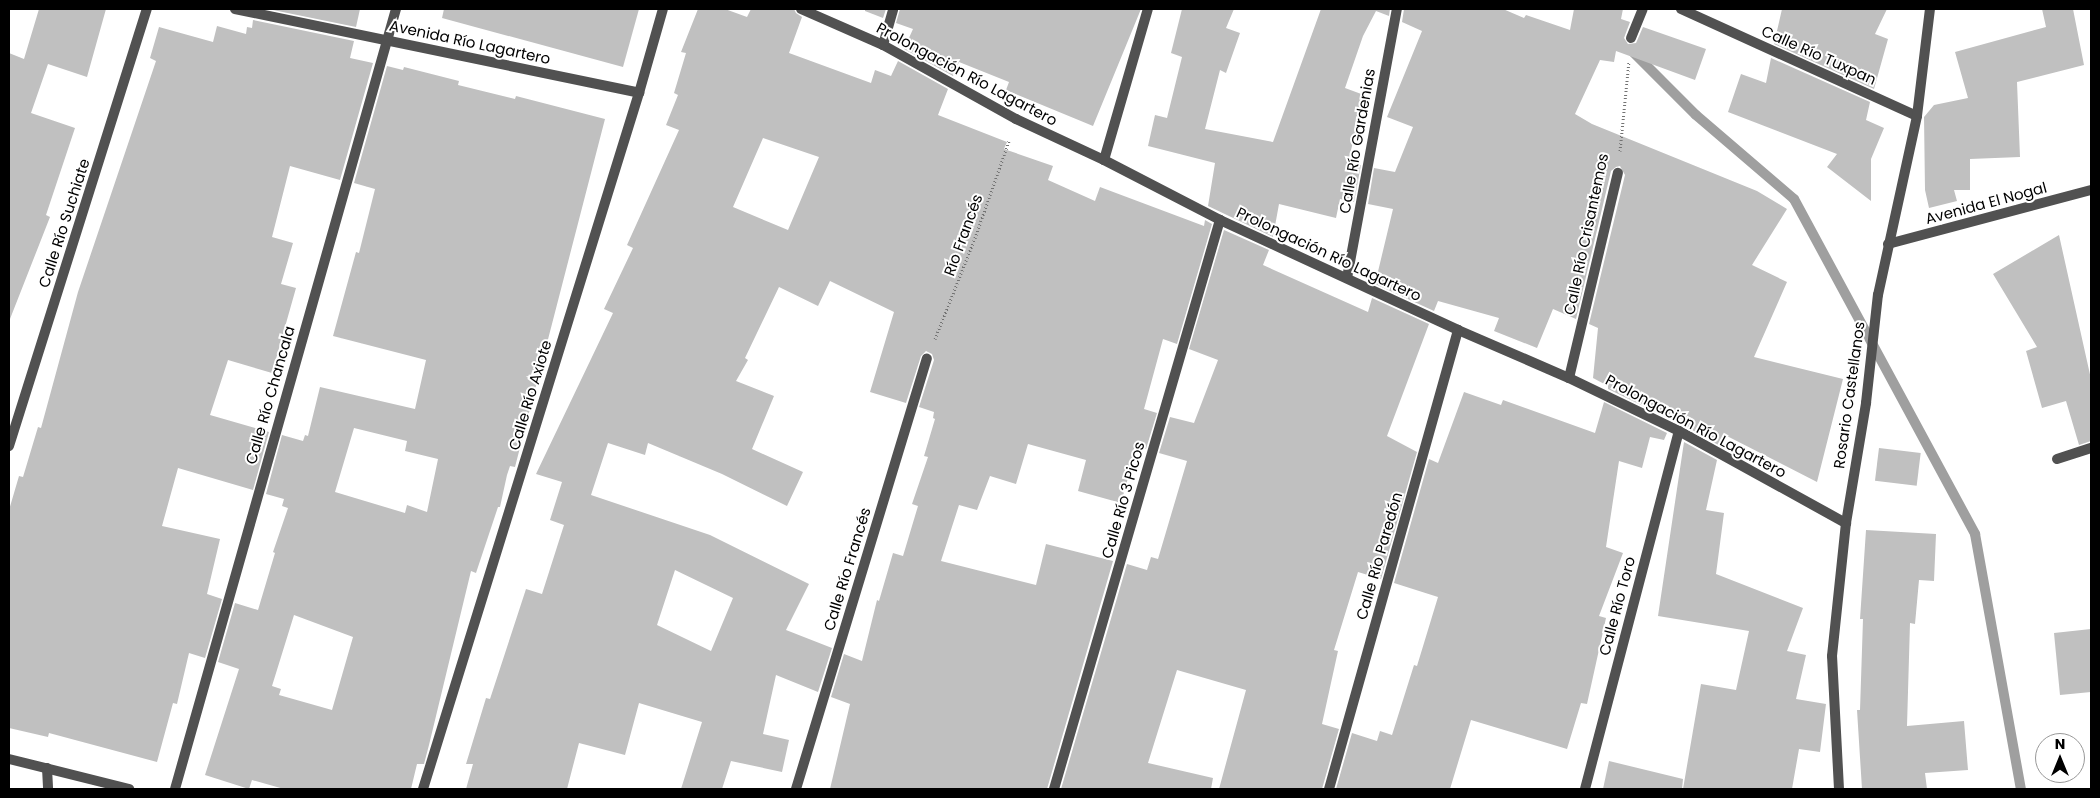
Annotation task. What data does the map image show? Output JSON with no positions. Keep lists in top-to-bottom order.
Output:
{
  "streets": {
    "street": [
      "Avenida Río Lagartero",
      "Calle Río Tuxpan",
      "Prolongación Río Lagartero",
      "Calle Río Gardenias",
      "Avenida El Nogal",
      "Calle Río Suchiate",
      "Calle Río Crisantemos",
      "Calle Río Chancala",
      "Calle Río Axiote",
      "Rosario Castellanos",
      "Calle Río 3 Picos",
      "Calle Río Paredón",
      "Calle Río Francés",
      "Calle Río Toro"
    ],
    "path": ["Río Francés"]
  },
  "crossings": [
    ["Avenida Río Lagartero", "Calle Río Chancala"],
    ["Avenida Río Lagartero", "Calle Río Axiote"],
    ["Calle Río Tuxpan", "Rosario Castellanos"],
    ["Prolongación Río Lagartero", "Calle Río Gardenias"],
    ["Prolongación Río Lagartero", "Calle Río Crisantemos"],
    ["Prolongación Río Lagartero", "Río Francés"],
    ["Prolongación Río Lagartero", "Rosario Castellanos"],
    ["Prolongación Río Lagartero", "Calle Río 3 Picos"],
    ["Prolongación Río Lagartero", "Calle Río Paredón"],
    ["Prolongación Río Lagartero", "Calle Río Toro"],
    ["Avenida El Nogal", "Rosario Castellanos"],
    ["Río Francés", "Calle Río Francés"]
  ],
  "north": "top"
}
